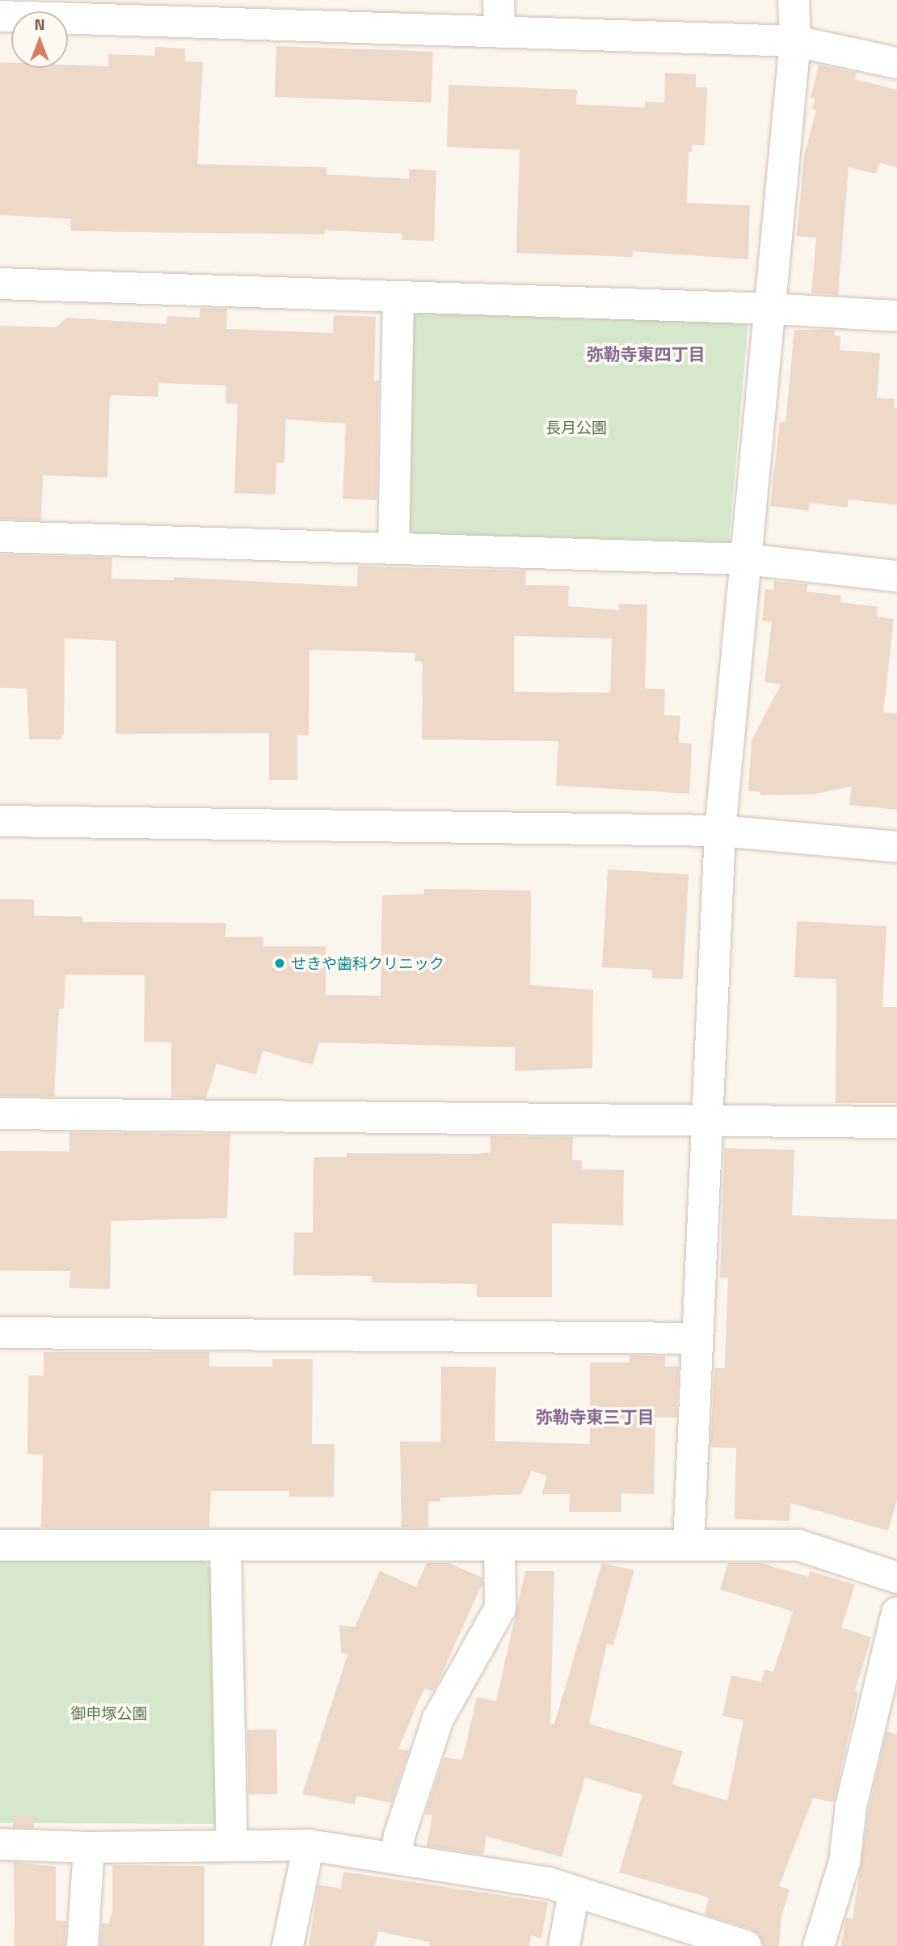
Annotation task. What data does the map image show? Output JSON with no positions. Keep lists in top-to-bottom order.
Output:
{
  "districts": ["弥勒寺東四丁目", "弥勒寺東三丁目"],
  "parks": ["長月公園", "御申塚公園"],
  "places": ["せきや歯科クリニック"],
  "north": "top"
}
